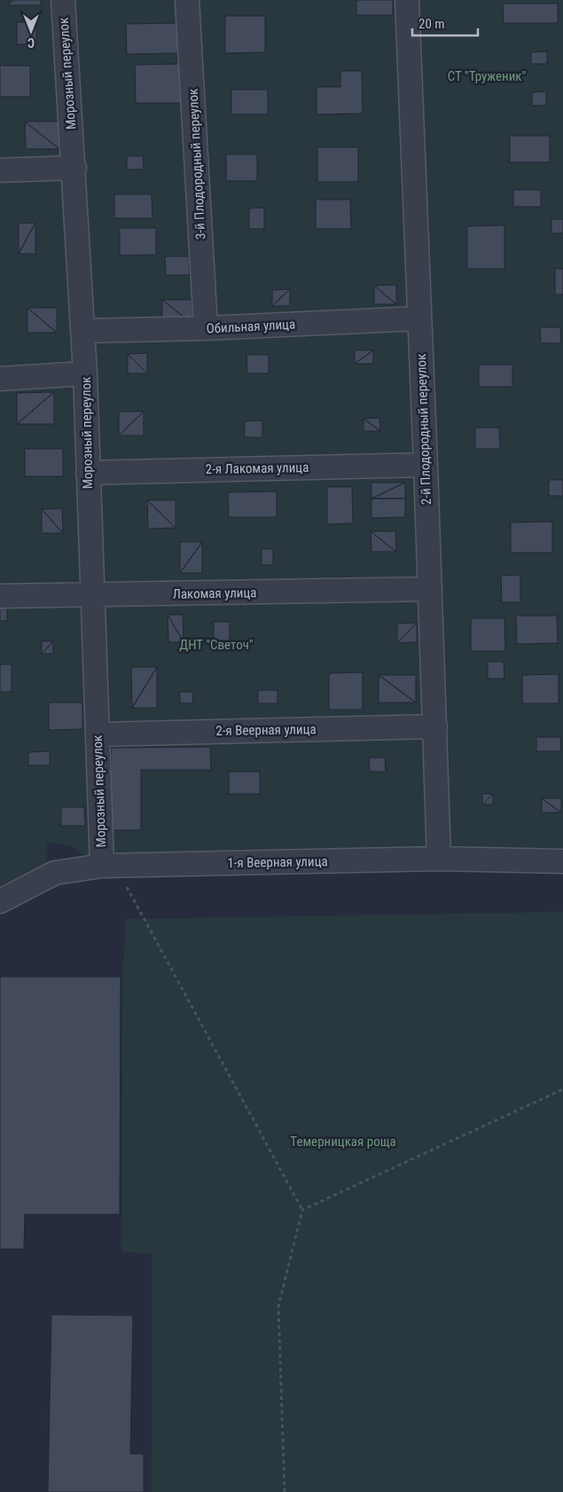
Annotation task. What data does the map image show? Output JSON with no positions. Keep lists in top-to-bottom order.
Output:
{
  "streets": {
    "street": [
      "Морозный переулок",
      "3-й Плодородный переулок",
      "Обильная улица",
      "2-й Плодородный переулок",
      "2-я Лакомая улица",
      "Лакомая улица",
      "2-я Веерная улица",
      "1-я Веерная улица"
    ]
  },
  "crossings": [
    ["Морозный переулок", "Обильная улица"],
    ["Морозный переулок", "2-я Лакомая улица"],
    ["Морозный переулок", "Лакомая улица"],
    ["Морозный переулок", "2-я Веерная улица"],
    ["Морозный переулок", "1-я Веерная улица"],
    ["3-й Плодородный переулок", "Обильная улица"],
    ["Обильная улица", "2-й Плодородный переулок"],
    ["2-й Плодородный переулок", "2-я Лакомая улица"],
    ["2-й Плодородный переулок", "Лакомая улица"],
    ["2-й Плодородный переулок", "2-я Веерная улица"],
    ["2-й Плодородный переулок", "1-я Веерная улица"]
  ],
  "parks": ["СТ \"Труженик\"", "ДНТ \"Светоч\"", "Темерницкая роща"],
  "scale_bar": "20 m",
  "north": "bottom"
}
